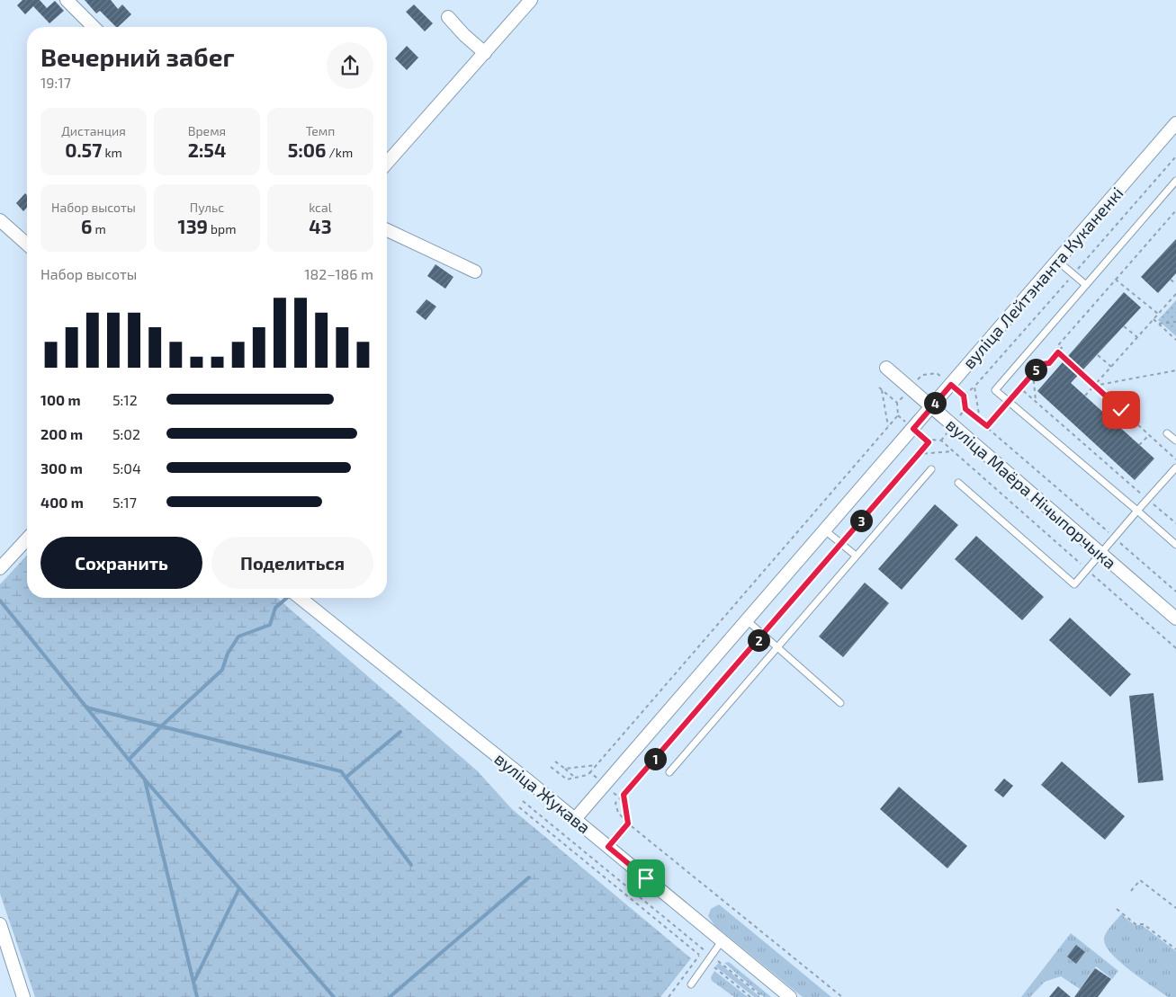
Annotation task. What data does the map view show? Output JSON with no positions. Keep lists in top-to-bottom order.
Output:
{
  "streets": {
    "street": ["вуліца Лейтэнанта Куканенкі", "вуліца Маёра Нічыпорчыка", "вуліца Жукава"]
  },
  "crossings": [
    ["вуліца Лейтэнанта Куканенкі", "вуліца Маёра Нічыпорчыка"],
    ["вуліца Лейтэнанта Куканенкі", "вуліца Жукава"]
  ],
  "page": {
    "heading": ["Вечерний забег", "19:17"],
    "stats": [
      ["Дистанция", "0.57 km"],
      ["Время", "2:54"],
      ["Темп", "5:06 /km"],
      ["Набор высоты", "6 m"],
      ["Пульс", "139 bpm"],
      ["kcal", "43"]
    ],
    "chart": ["Набор высоты", "182–186 m"],
    "pins": [
      "5",
      "4",
      "3",
      "2",
      "1"
    ],
    "list": [
      {
        "name": "100 m",
        "note": "5:12"
      },
      {
        "name": "200 m",
        "note": "5:02"
      },
      {
        "name": "300 m",
        "note": "5:04"
      },
      {
        "name": "400 m",
        "note": "5:17"
      }
    ],
    "buttons": ["Сохранить", "Поделиться"]
  }
}
